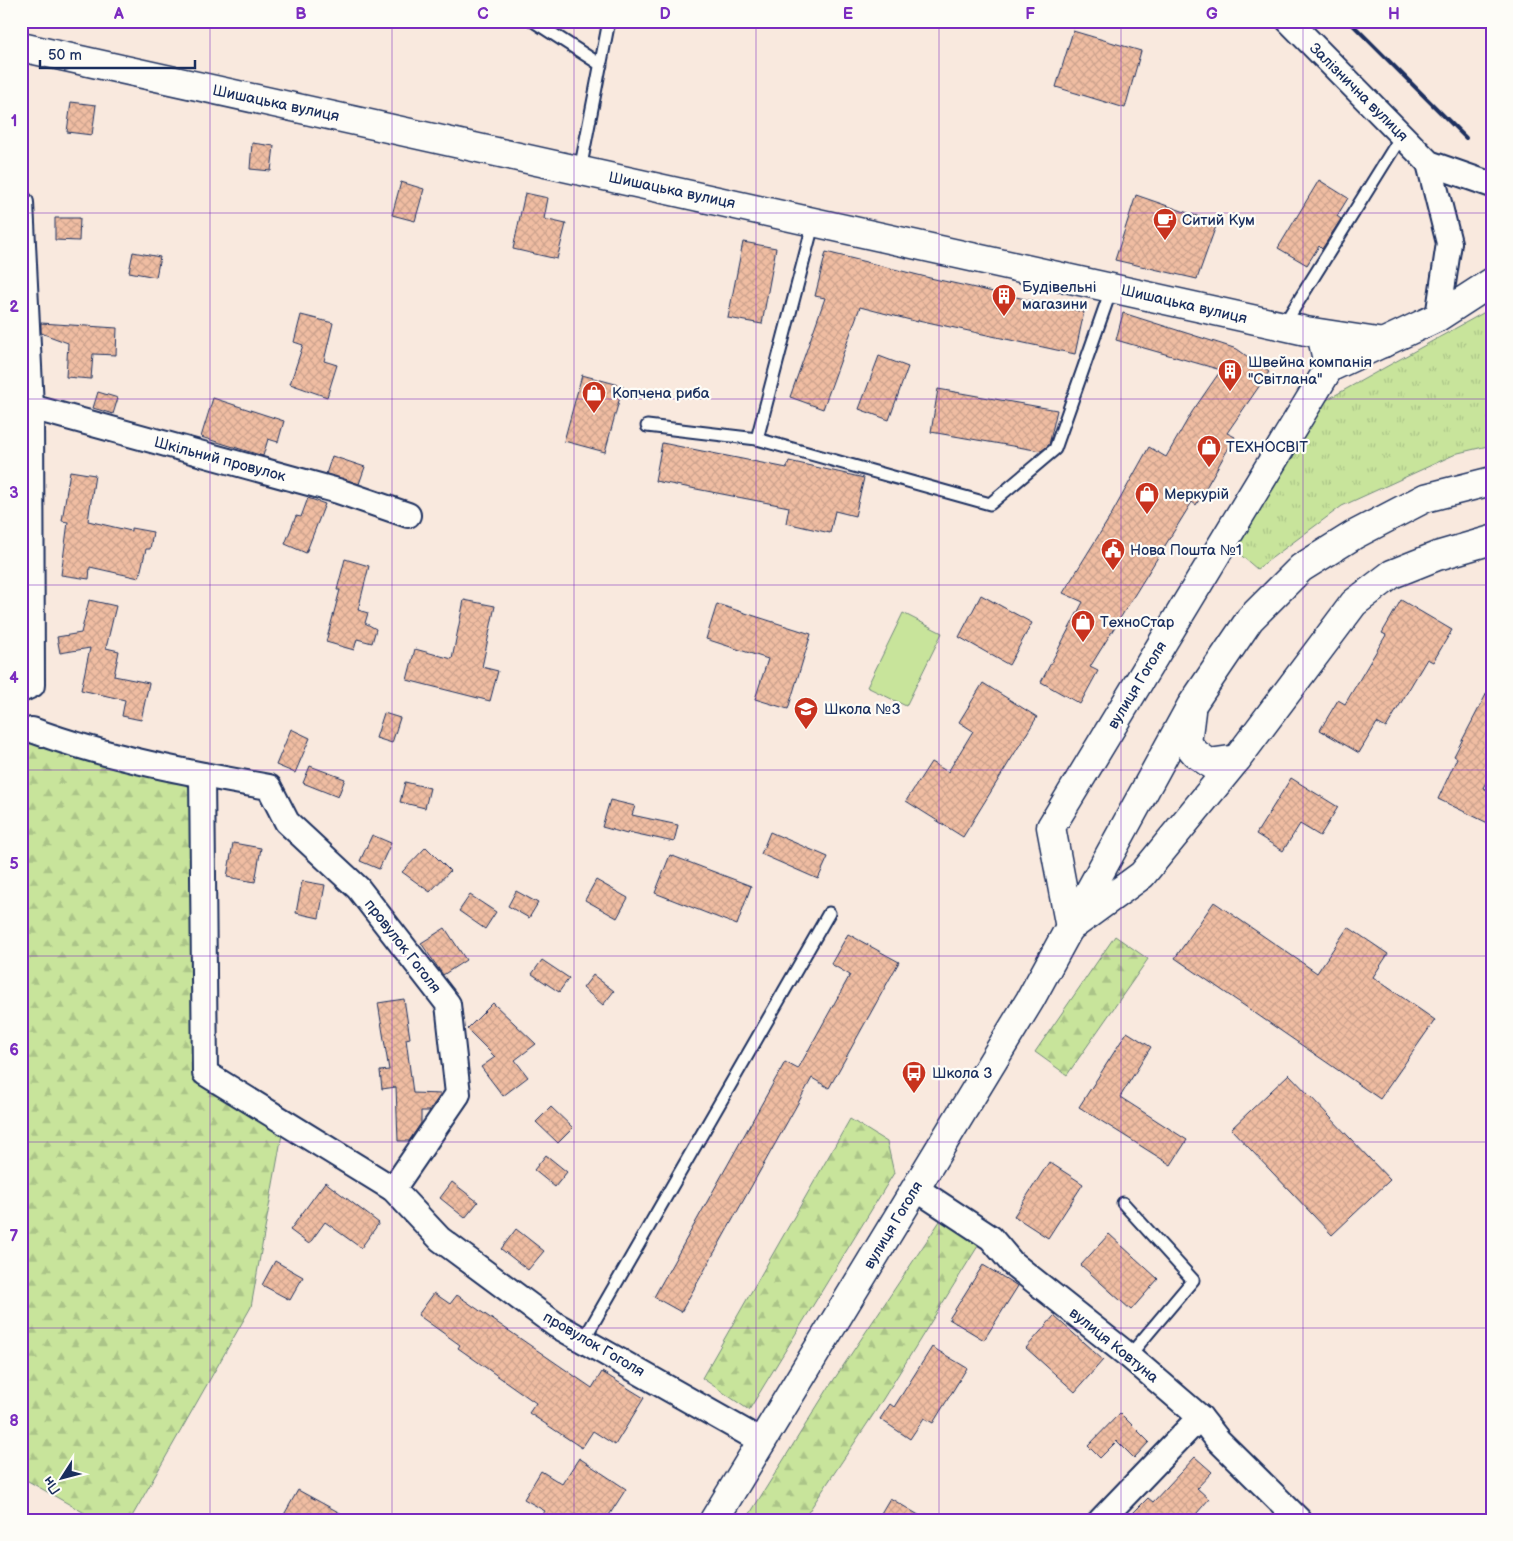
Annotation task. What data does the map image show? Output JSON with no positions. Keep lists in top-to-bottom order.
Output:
{
  "streets": {
    "street": [
      "Залізнична вулиця",
      "Шишацька вулиця",
      "Шкільний провулок",
      "вулиця Гоголя",
      "провулок Гоголя",
      "вулиця Ковтуна"
    ]
  },
  "crossings": [
    ["вулиця Гоголя", "провулок Гоголя"],
    ["вулиця Гоголя", "вулиця Ковтуна"]
  ],
  "places": {
    "cafe": ["Ситий Кум"],
    "building": ["Будівельні магазини", "Швейна компанія \"Світлана\""],
    "shop": [
      "Копчена риба",
      "ТЕХНОСВІТ",
      "Меркурій",
      "ТехноСтар"
    ],
    "public building": ["Нова Пошта №1"],
    "school or university": ["Школа №3"],
    "bus stop": ["Школа 3"]
  },
  "scale_bar": "50 m",
  "north": "bottom left",
  "grid": {
    "columns": [
      "A",
      "B",
      "C",
      "D",
      "E",
      "F",
      "G",
      "H"
    ],
    "rows": [
      "1",
      "2",
      "3",
      "4",
      "5",
      "6",
      "7",
      "8"
    ]
  }
}
